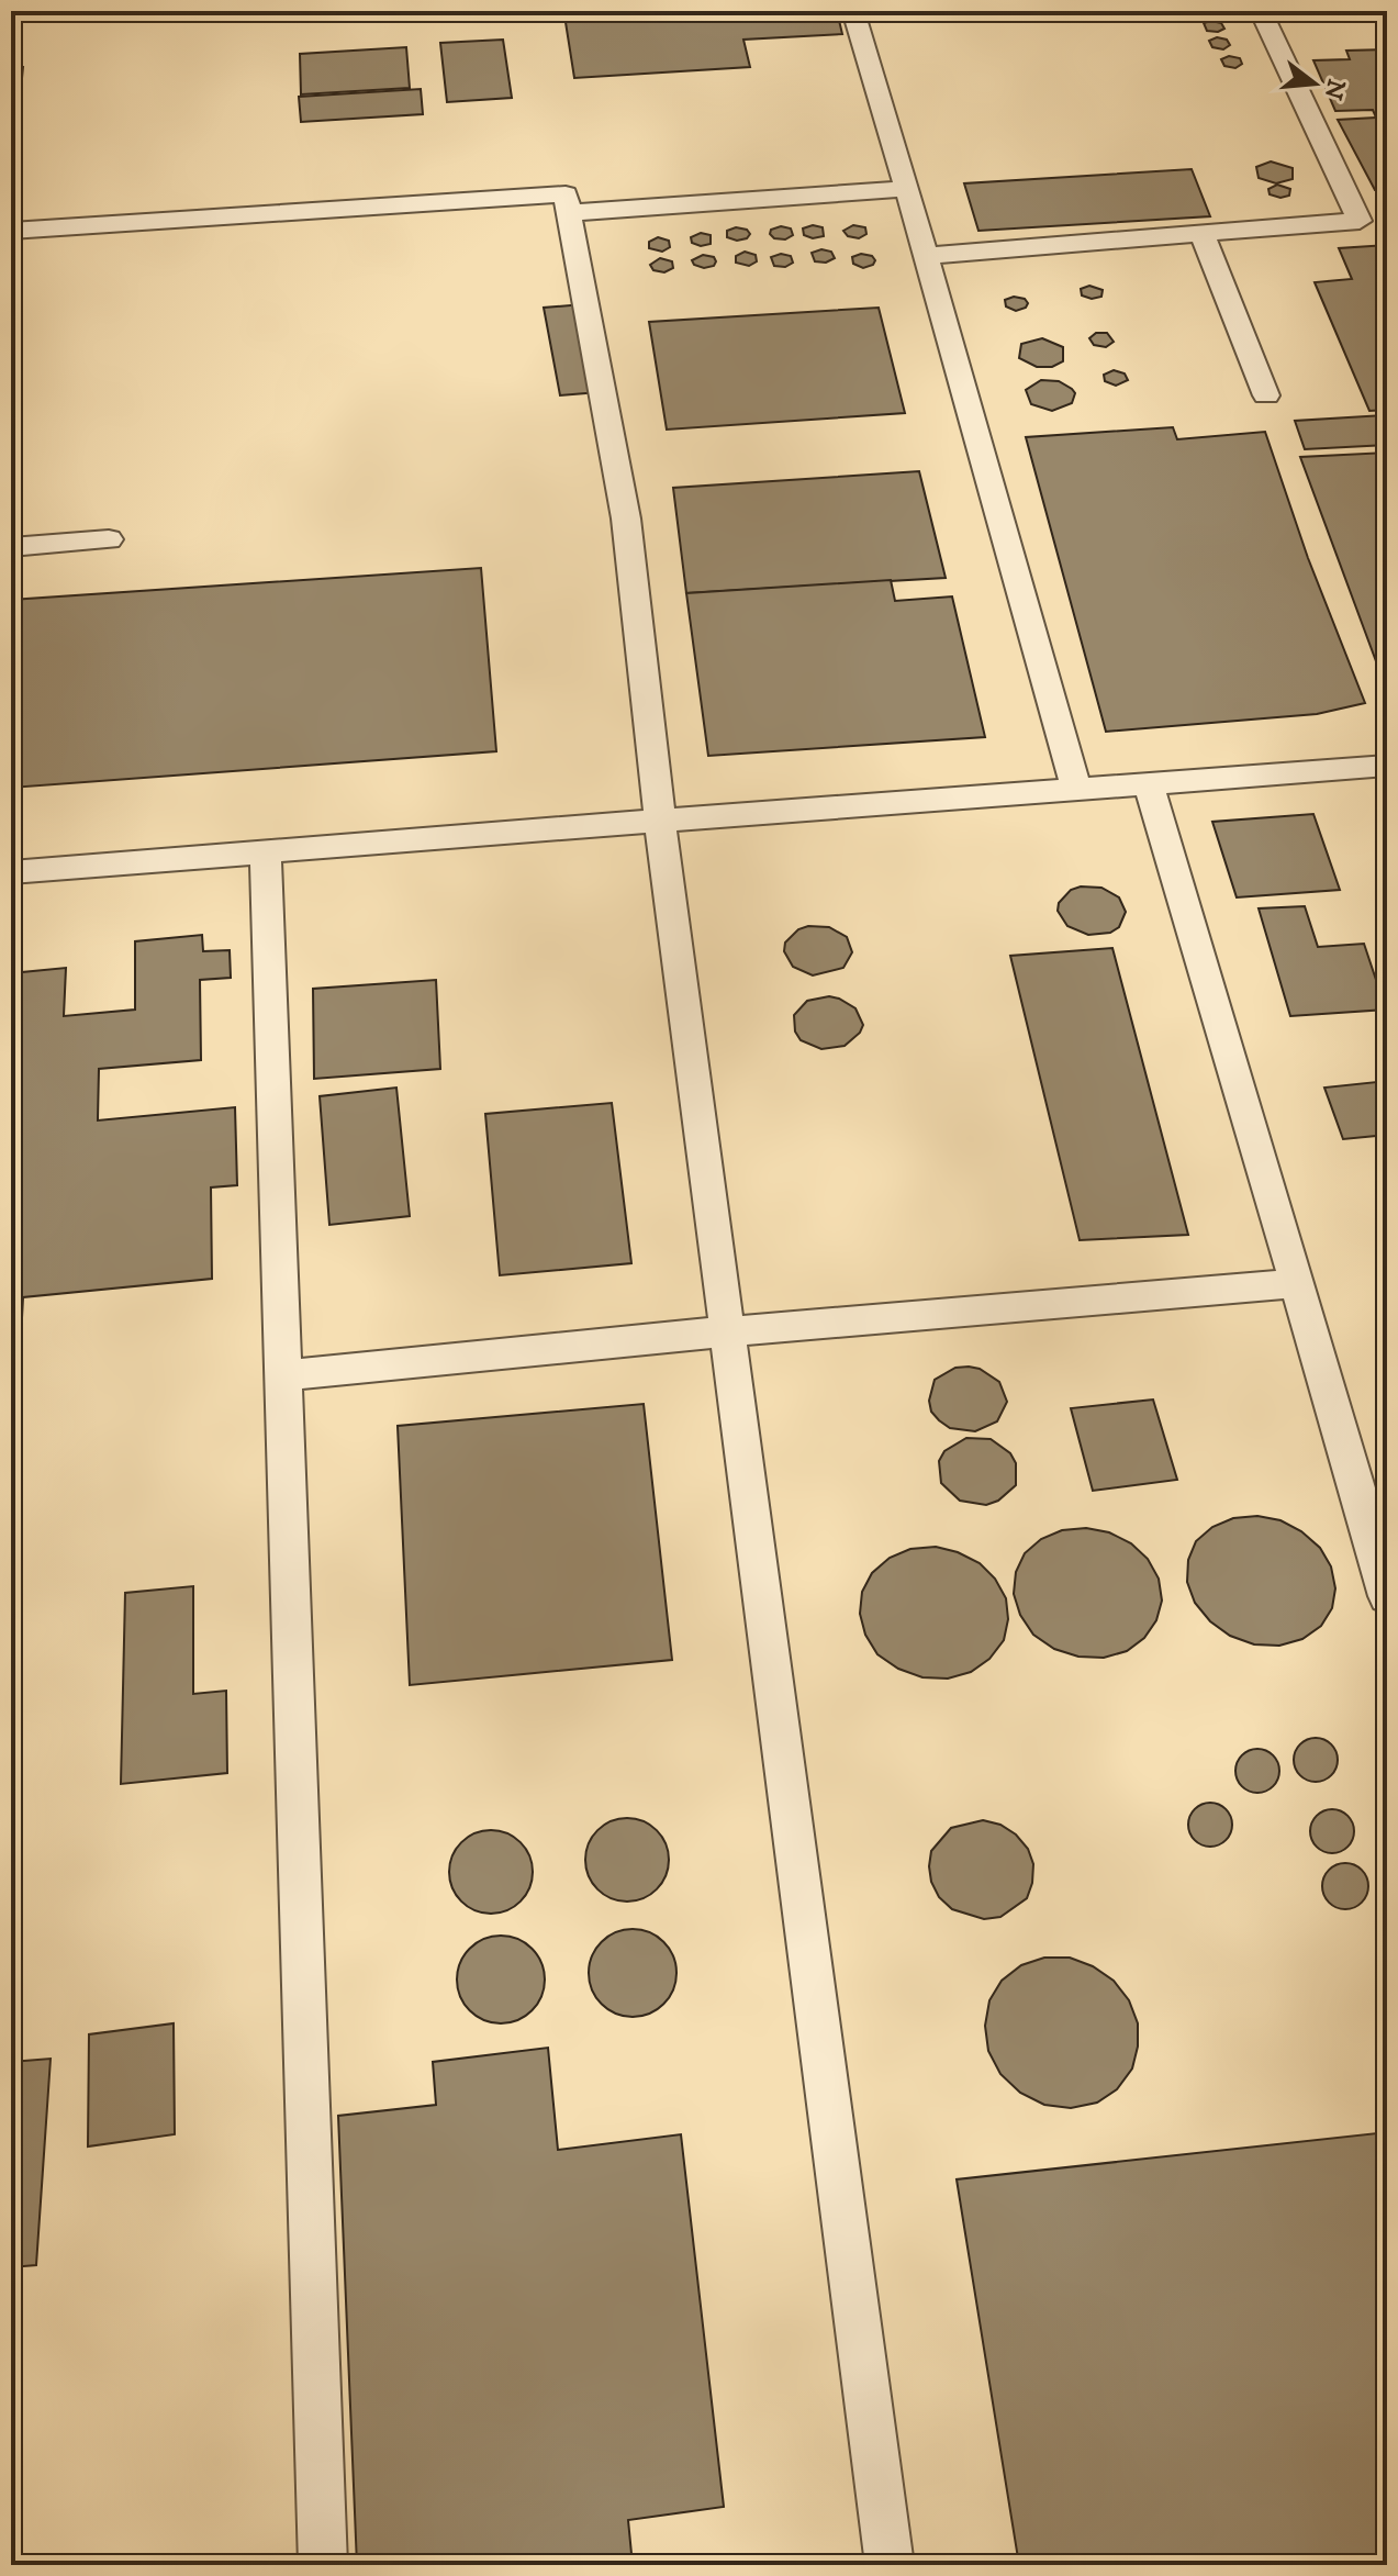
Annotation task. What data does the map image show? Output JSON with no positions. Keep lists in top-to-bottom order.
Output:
{
  "north": "right"
}
